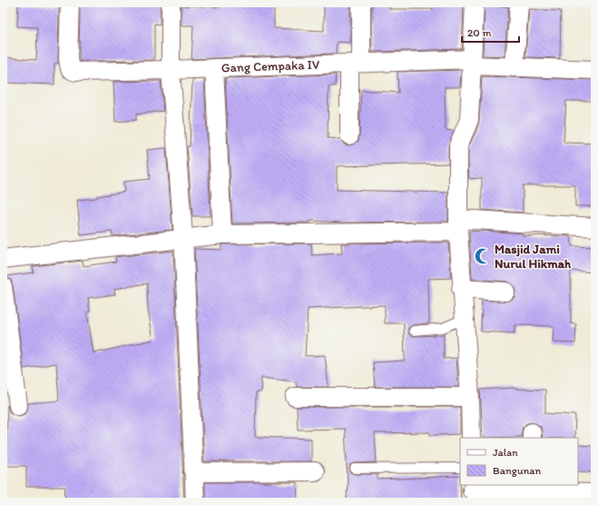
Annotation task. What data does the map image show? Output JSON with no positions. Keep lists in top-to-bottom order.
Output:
{
  "streets": {
    "street": ["Gang Cempaka IV"]
  },
  "places": {
    "mosque": ["Masjid Jami Nurul Hikmah"]
  },
  "legend": ["Jalan", "Bangunan"],
  "scale_bar": "20 m"
}
